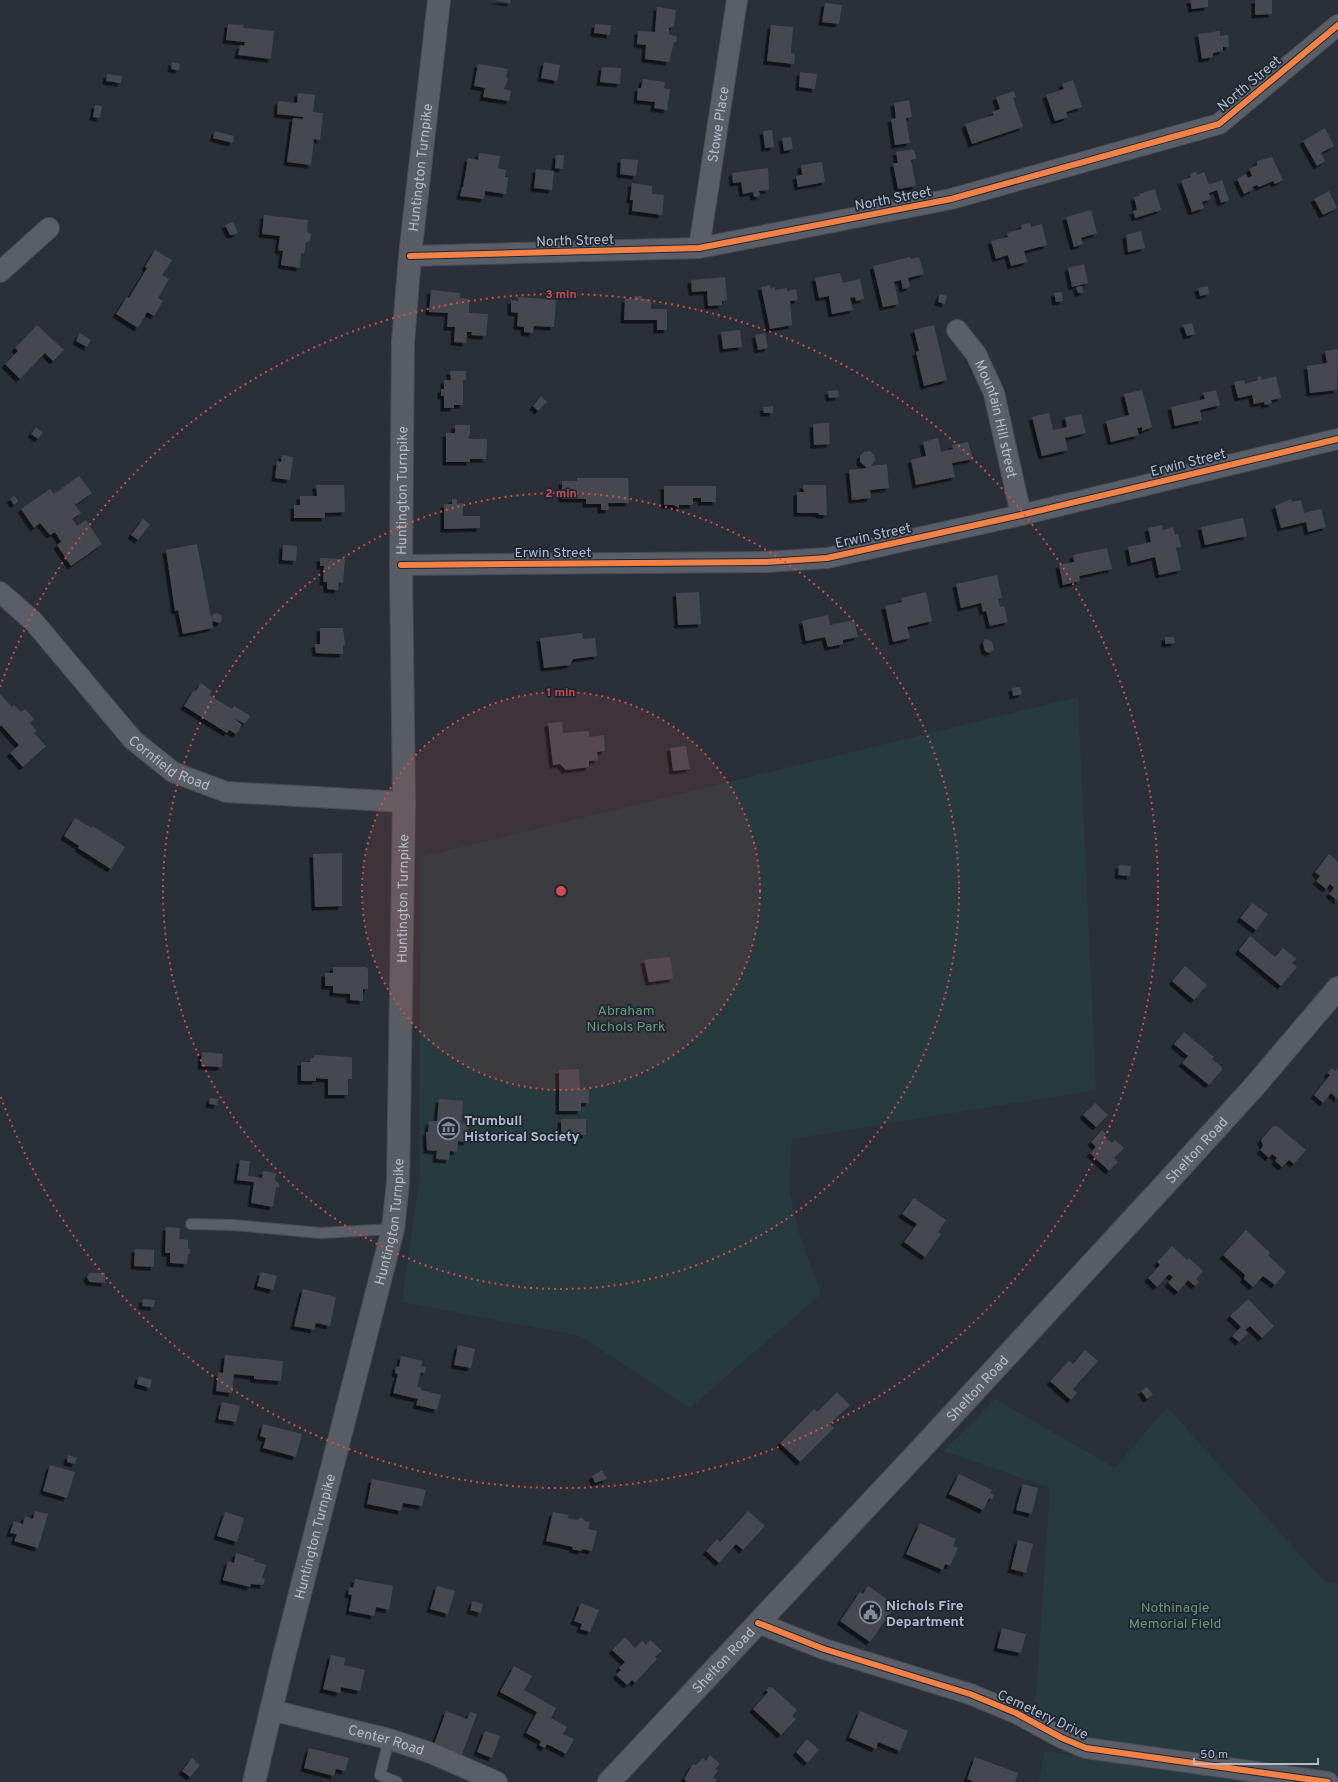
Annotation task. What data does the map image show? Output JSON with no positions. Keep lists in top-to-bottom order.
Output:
{
  "streets": {
    "main road": ["Huntington Turnpike", "Shelton Road"],
    "street": [
      "North Street",
      "Stowe Place",
      "Mountain Hill street",
      "Erwin Street",
      "Cornfield Road",
      "Cemetery Drive",
      "Center Road"
    ]
  },
  "crossings": [
    ["North Street", "Stowe Place"],
    ["North Street", "Huntington Turnpike"],
    ["Huntington Turnpike", "Erwin Street"],
    ["Huntington Turnpike", "Cornfield Road"],
    ["Huntington Turnpike", "Center Road"],
    ["Mountain Hill street", "Erwin Street"],
    ["Shelton Road", "Cemetery Drive"]
  ],
  "parks": ["Abraham Nichols Park", "Nothinagle Memorial Field"],
  "places": {
    "museum": ["Trumbull Historical Society"],
    "public building": ["Nichols Fire Department"]
  },
  "scale_bar": "50 m",
  "rings": ["3 min", "2 min", "1 min"]
}
